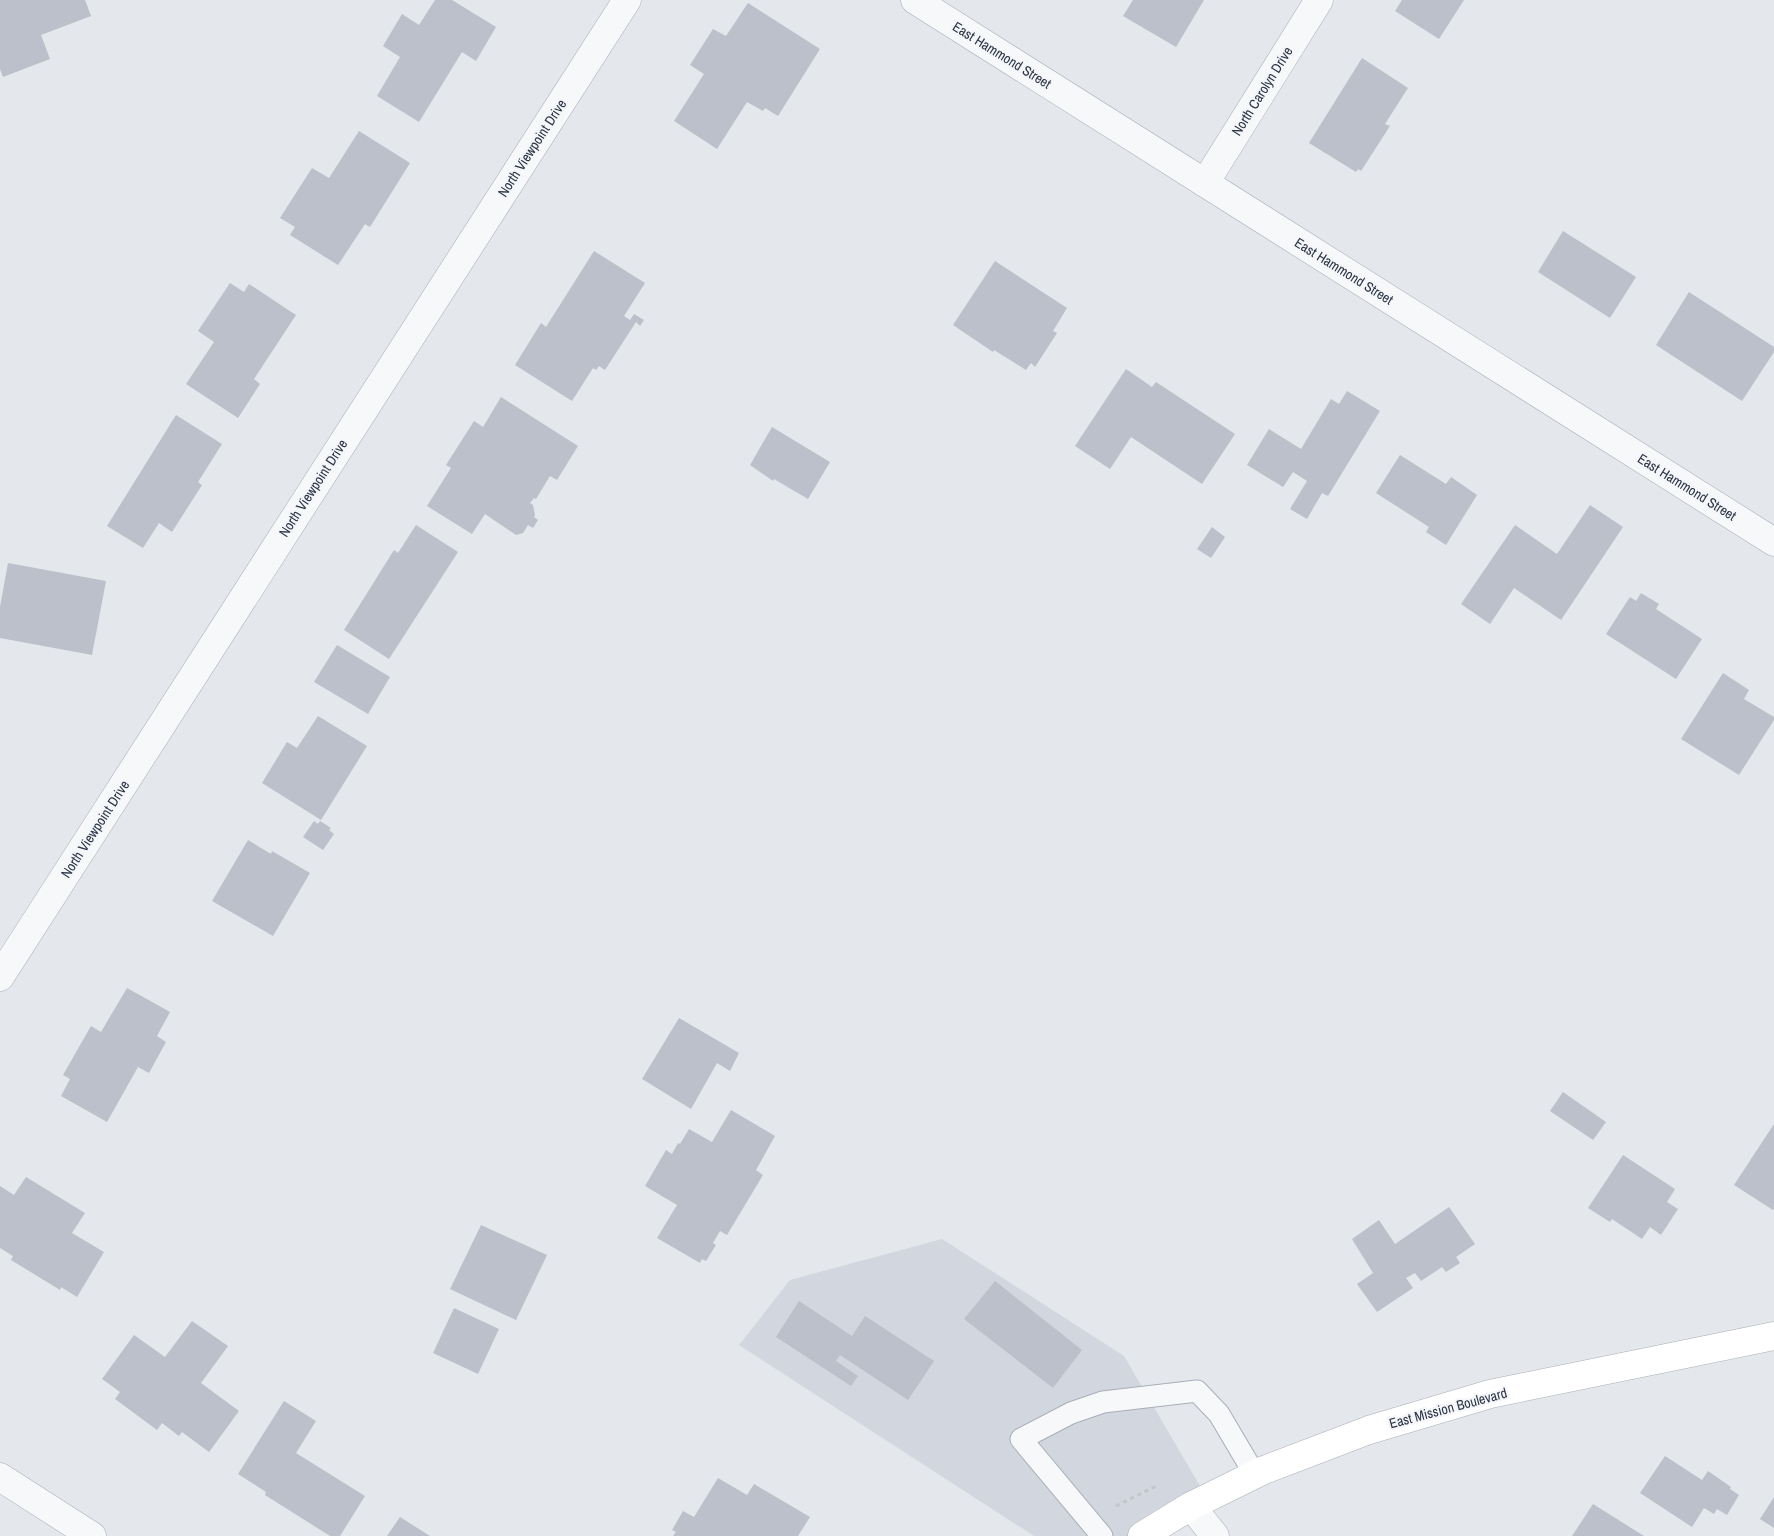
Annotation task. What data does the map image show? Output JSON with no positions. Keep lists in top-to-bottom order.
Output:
{
  "streets": {
    "main road": ["East Mission Boulevard"],
    "street": ["East Hammond Street", "North Carolyn Drive", "North Viewpoint Drive"]
  },
  "crossings": [
    ["East Hammond Street", "North Carolyn Drive"]
  ]
}
